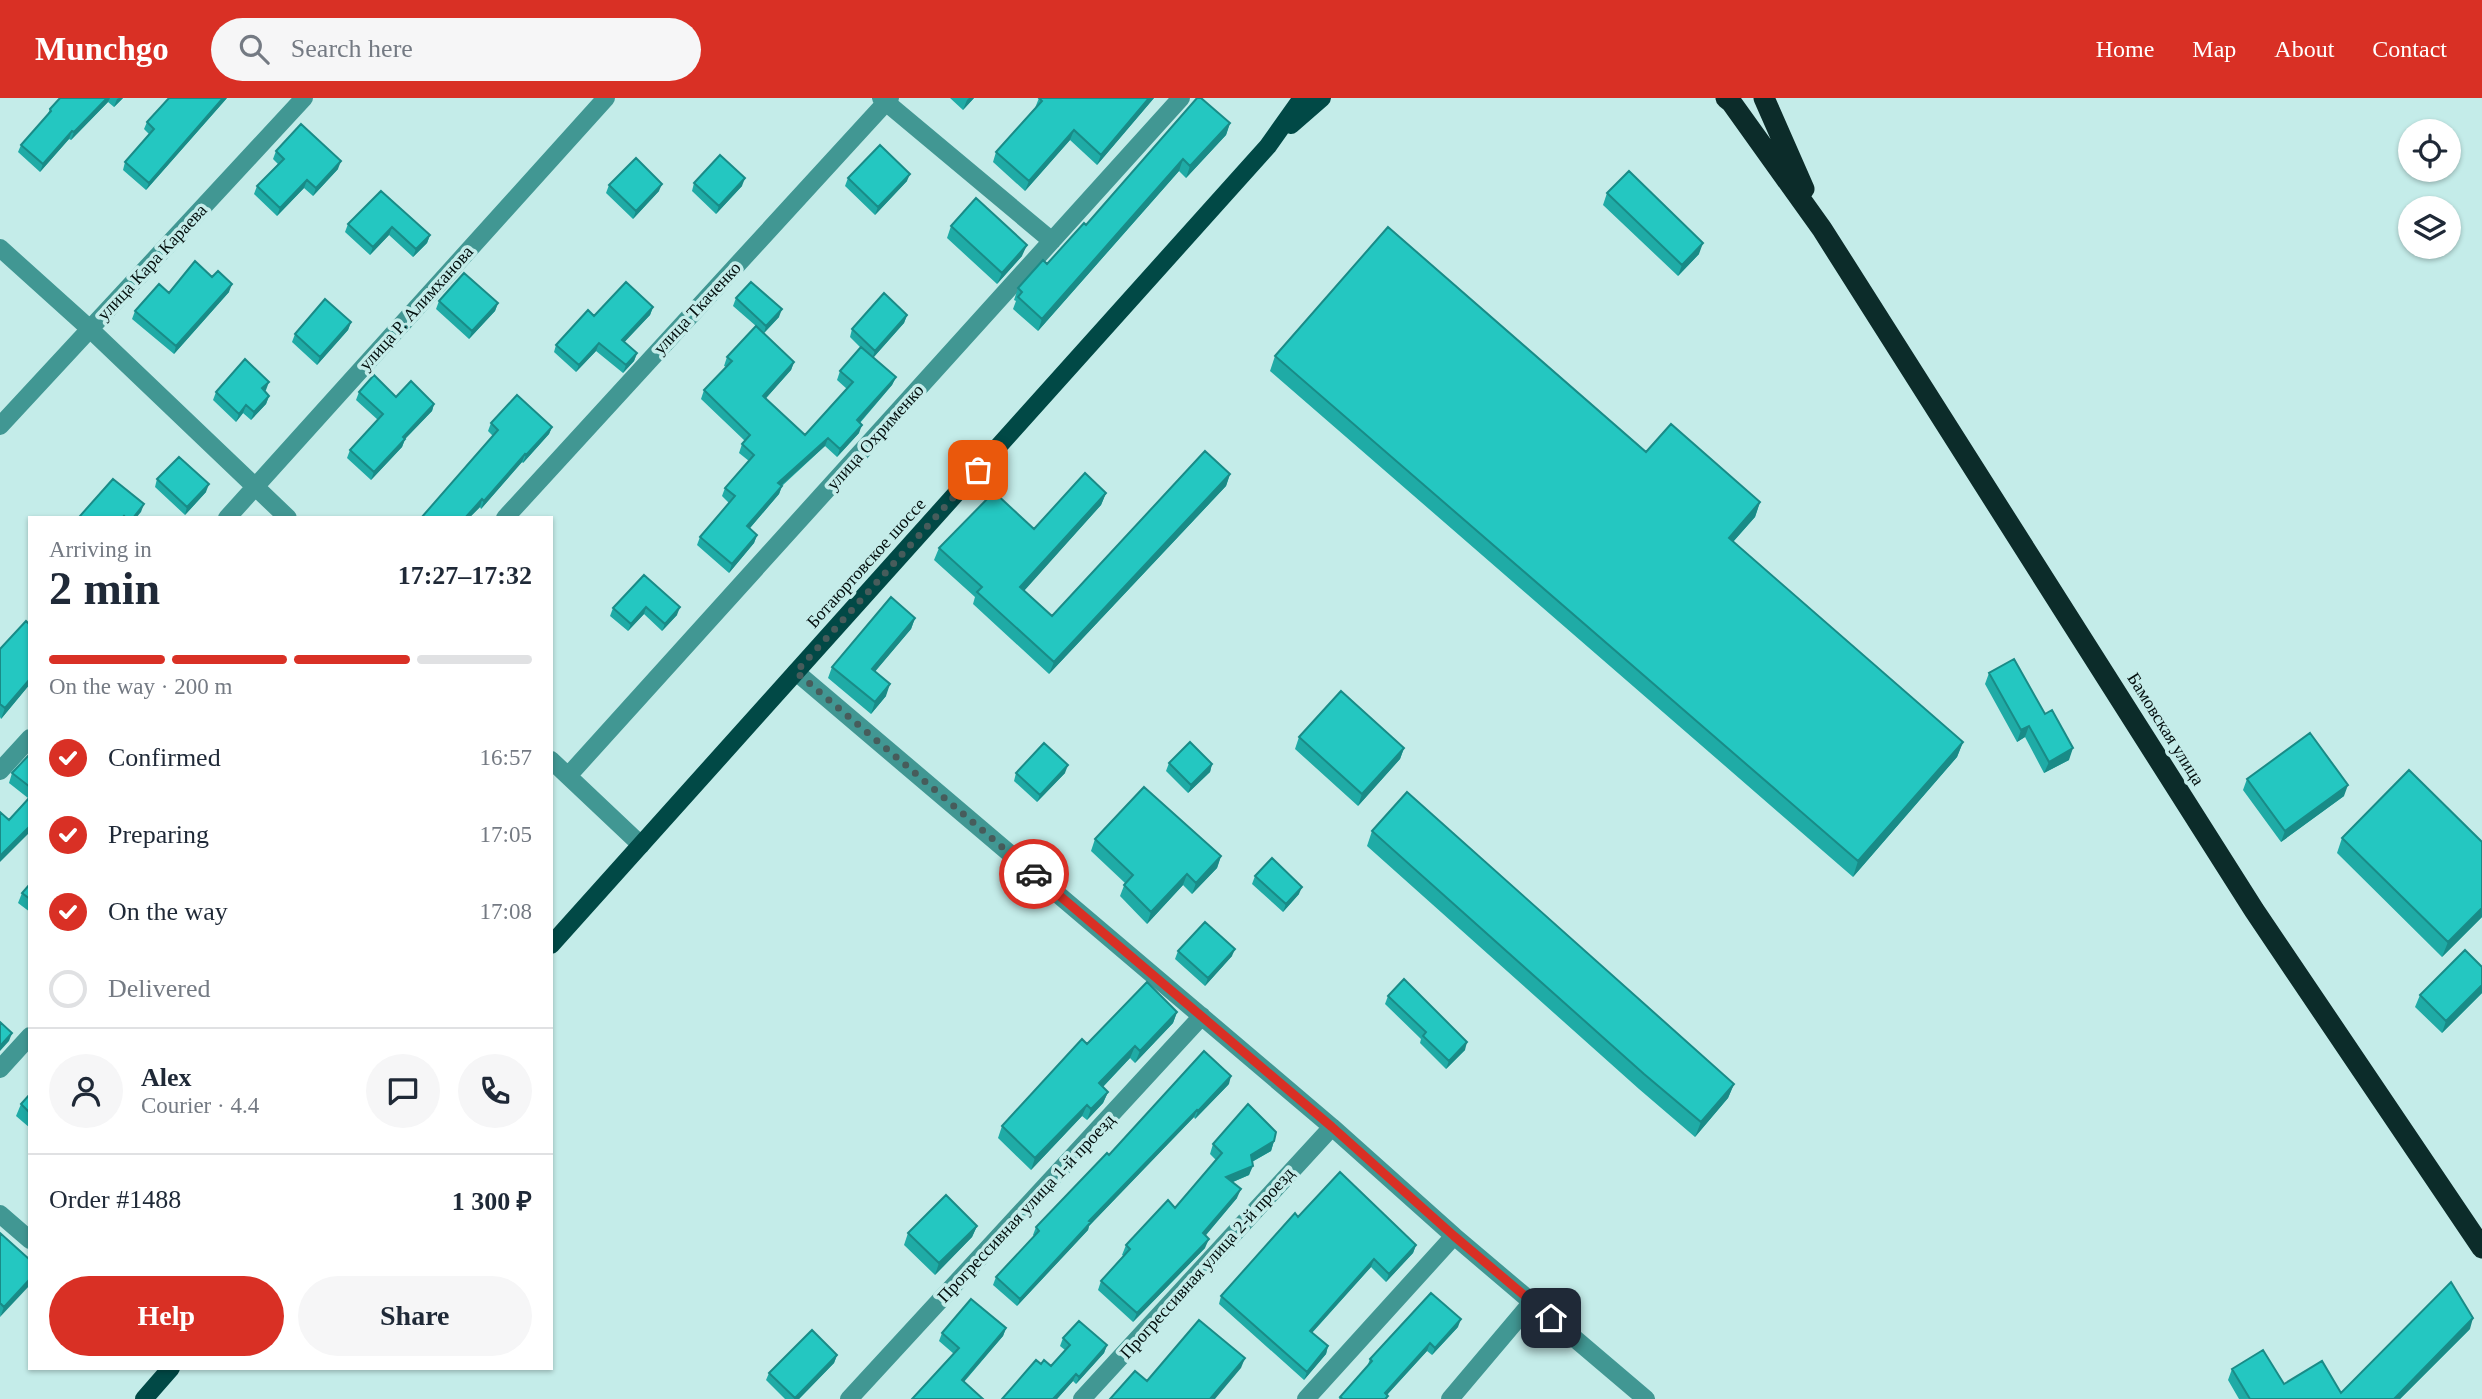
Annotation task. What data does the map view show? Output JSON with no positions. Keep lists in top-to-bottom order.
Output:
{
  "streets": {
    "highway": ["Бамовская улица"],
    "main road": ["Ботаюртовское шоссе"],
    "street": [
      "улица Кара Караева",
      "улица Р. Алимханова",
      "улица Ткаченко",
      "улица Охрименко",
      "Прогрессивная улица 1-й проезд",
      "Прогрессивная улица 2-й проезд"
    ]
  },
  "page": {
    "header": "Munchgo",
    "search": "Search here",
    "nav": [
      "Home",
      "Map",
      "About",
      "Contact"
    ],
    "heading": ["2 min", "Arriving in", "17:27–17:32"],
    "panel": [
      "Alex",
      "Courier · 4.4",
      "Order #1488",
      "1 300 ₽"
    ],
    "bar": "On the way · 200 m",
    "list": [
      ["Confirmed", "16:57"],
      ["Preparing", "17:05"],
      ["On the way", "17:08"],
      "Delivered"
    ],
    "buttons": ["Help", "Share"]
  }
}
